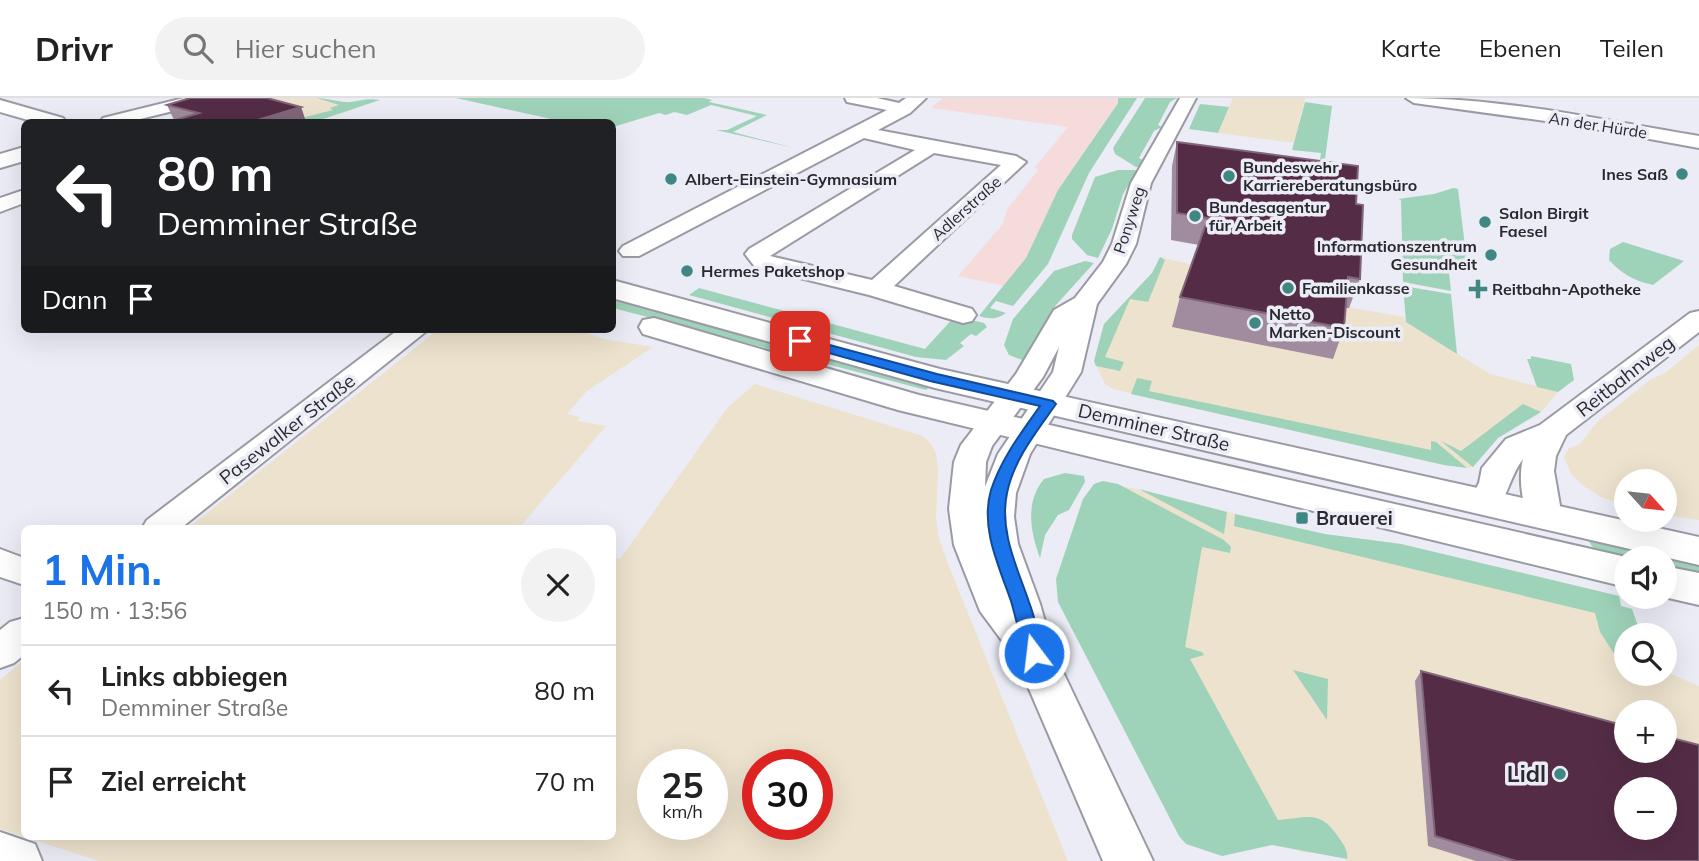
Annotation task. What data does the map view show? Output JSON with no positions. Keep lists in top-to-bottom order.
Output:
{
  "streets": {
    "main road": ["Demminer Straße"],
    "street": [
      "An der Hürde",
      "Adlerstraße",
      "Ponyweg",
      "Reitbahnweg",
      "Pasewalker Straße"
    ]
  },
  "crossings": [
    ["Ponyweg", "Demminer Straße"],
    ["Reitbahnweg", "Demminer Straße"]
  ],
  "places": {
    "other": [
      "Ines Saß",
      "Bundeswehr Karriereberatungsbüro",
      "Albert-Einstein-Gymnasium",
      "Bundesagentur für Arbeit",
      "Salon Birgit Faesel",
      "Informationszentrum Gesundheit",
      "Hermes Paketshop",
      "Familienkasse",
      "Netto Marken-Discount",
      "Lidl"
    ],
    "health": ["Reitbahn-Apotheke"],
    "transit": ["Brauerei"]
  },
  "north": "bottom right",
  "page": {
    "header": "Drivr",
    "search": "Hier suchen",
    "nav": ["Karte", "Ebenen", "Teilen"],
    "turn": ["80 m", "Demminer Straße"],
    "then": "Dann",
    "map_buttons": ["+", "−"],
    "heading": ["1 Min.", "150 m · 13:56"],
    "list": [
      {
        "name": "Links abbiegen",
        "note": "Demminer Straße",
        "value": "80 m"
      },
      {
        "name": "Ziel erreicht",
        "value": "70 m"
      }
    ],
    "speed": "25 km/h",
    "limit": "30"
  }
}
